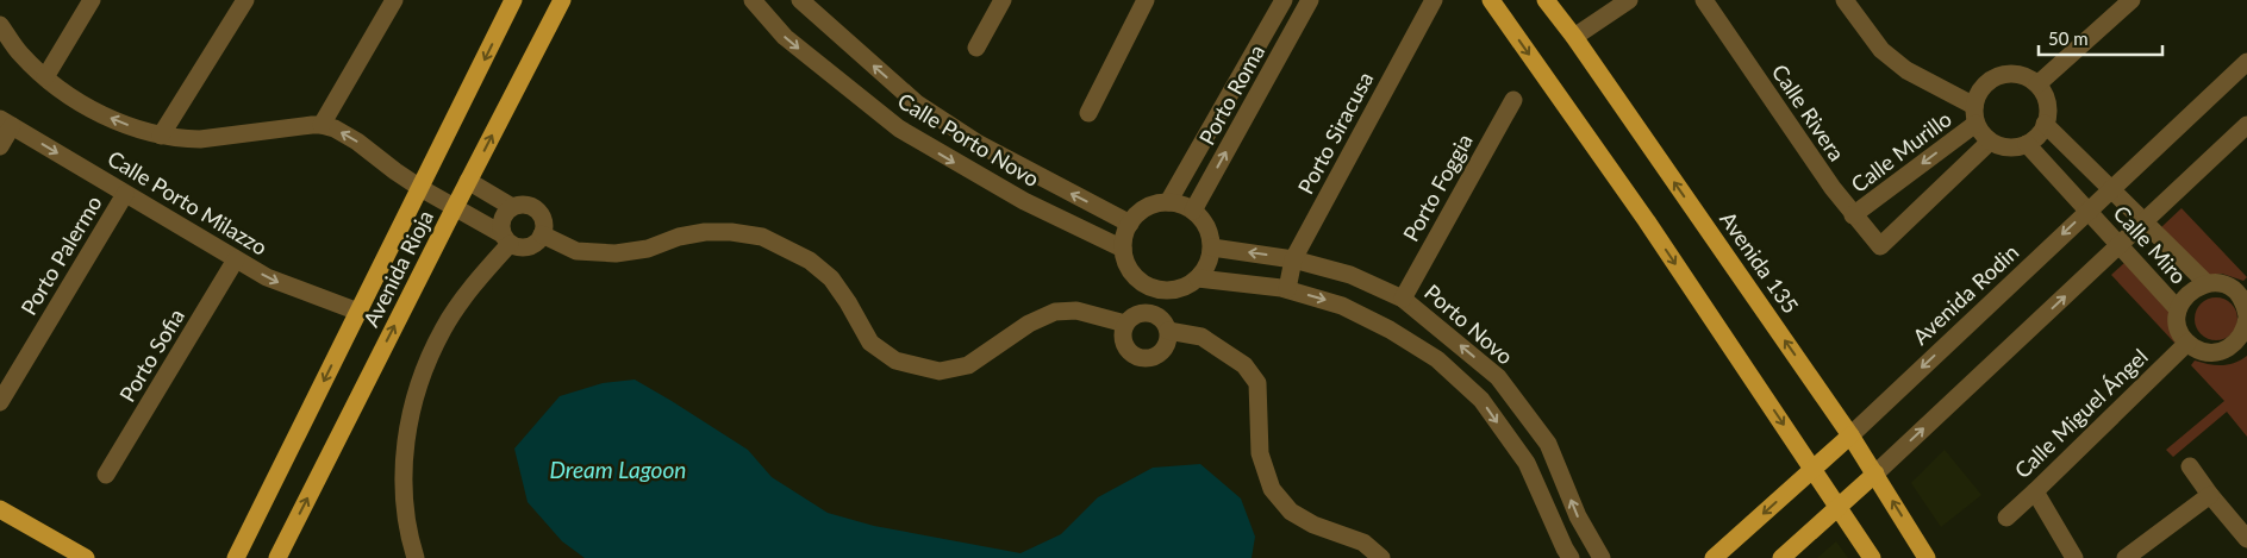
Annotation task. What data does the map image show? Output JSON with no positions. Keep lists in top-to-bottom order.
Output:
{
  "streets": {
    "main road": ["Avenida 135", "Avenida Rioja", "Avenida Rodin"],
    "street": [
      "Porto Roma",
      "Calle Rivera",
      "Porto Siracusa",
      "Calle Porto Novo",
      "Calle Murillo",
      "Porto Foggia",
      "Calle Porto Milazzo",
      "Calle Miro",
      "Porto Palermo",
      "Porto Novo",
      "Porto Sofia",
      "Calle Miguel Ángel"
    ]
  },
  "crossings": [
    ["Porto Roma", "Calle Porto Novo"],
    ["Porto Roma", "Porto Novo"],
    ["Calle Rivera", "Calle Murillo"],
    ["Calle Rivera", "Calle Miro"],
    ["Porto Siracusa", "Porto Novo"],
    ["Calle Porto Novo", "Porto Novo"],
    ["Calle Murillo", "Calle Miro"],
    ["Porto Foggia", "Porto Novo"],
    ["Calle Porto Milazzo", "Porto Palermo"],
    ["Calle Porto Milazzo", "Avenida Rioja"],
    ["Calle Porto Milazzo", "Porto Sofia"],
    ["Calle Miro", "Avenida Rodin"],
    ["Calle Miro", "Calle Miguel Ángel"],
    ["Avenida 135", "Avenida Rodin"]
  ],
  "one_way": ["Calle Murillo", "Avenida Rodin"],
  "water": ["Dream Lagoon"],
  "scale_bar": "50 m"
}
